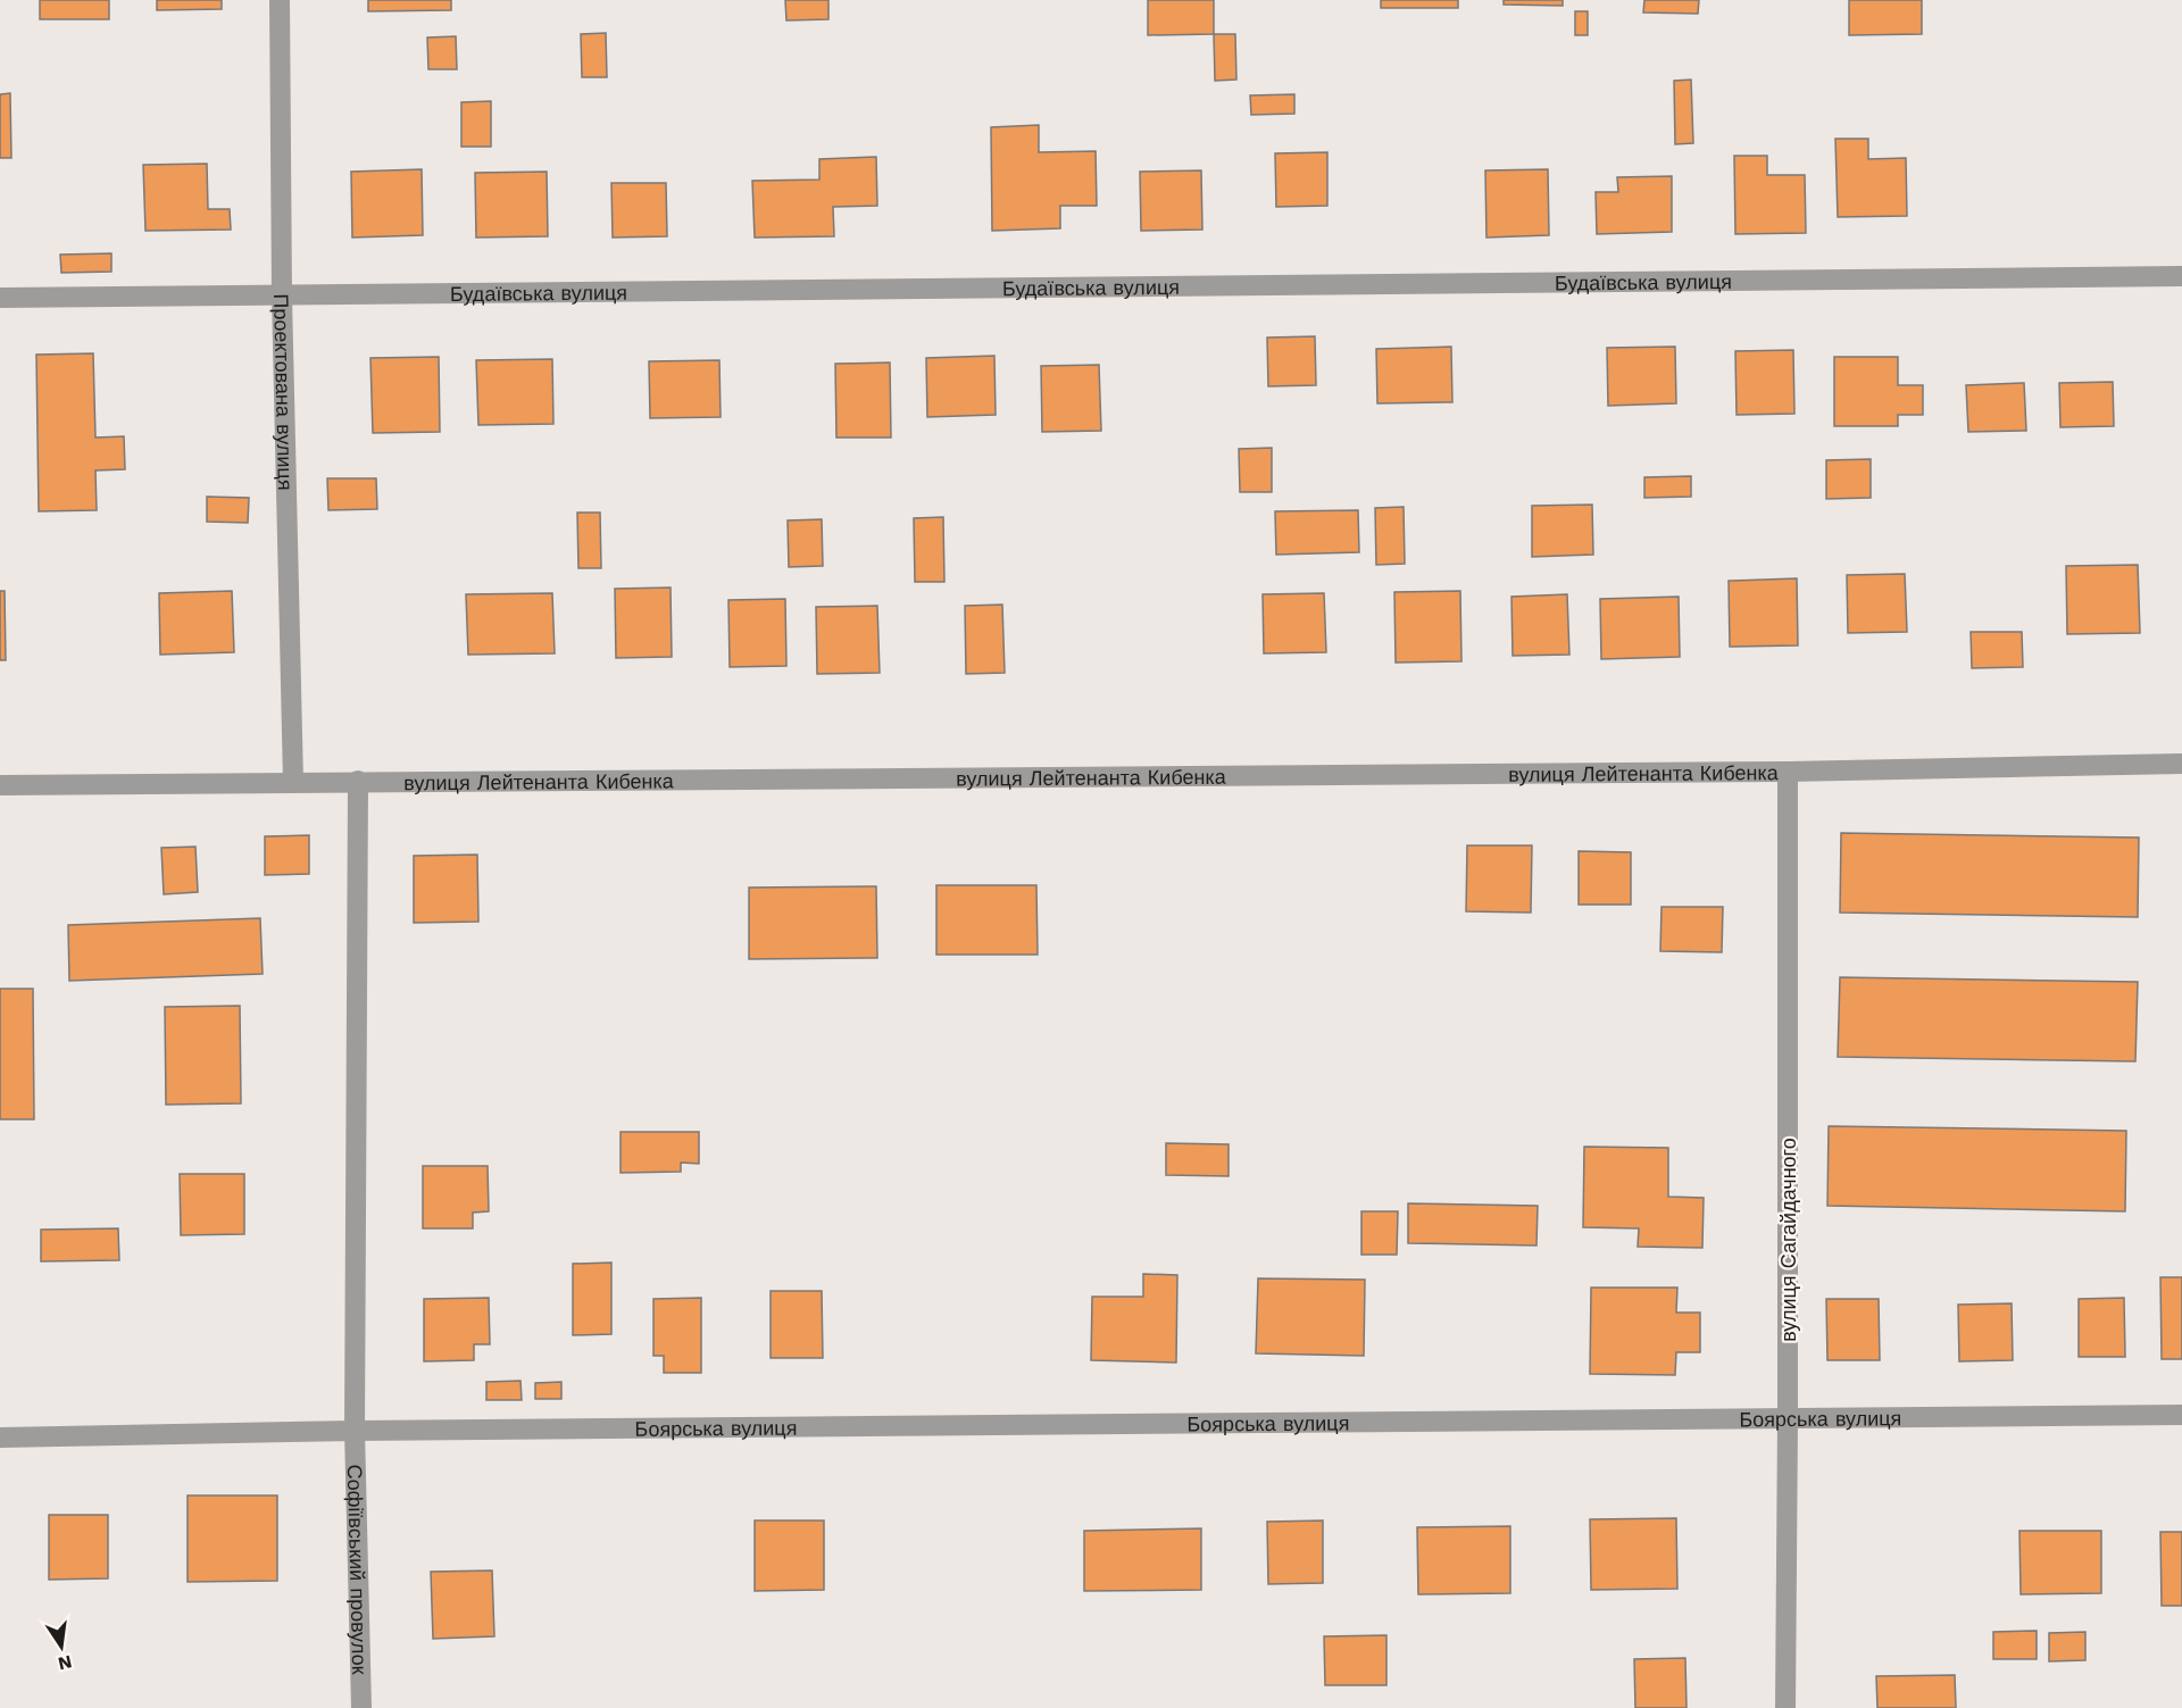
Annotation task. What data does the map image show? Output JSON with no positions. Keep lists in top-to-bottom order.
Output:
{
  "streets": {
    "street": [
      "Будаївська вулиця",
      "Проектована вулиця",
      "вулиця Лейтенанта Кибенка",
      "вулиця Сагайдачного",
      "Боярська вулиця",
      "Софіївський провулок"
    ]
  },
  "crossings": [
    ["Будаївська вулиця", "Проектована вулиця"],
    ["Проектована вулиця", "вулиця Лейтенанта Кибенка"],
    ["вулиця Лейтенанта Кибенка", "вулиця Сагайдачного"],
    ["вулиця Лейтенанта Кибенка", "Софіївський провулок"],
    ["вулиця Сагайдачного", "Боярська вулиця"],
    ["Боярська вулиця", "Софіївський провулок"]
  ],
  "north": "bottom"
}
